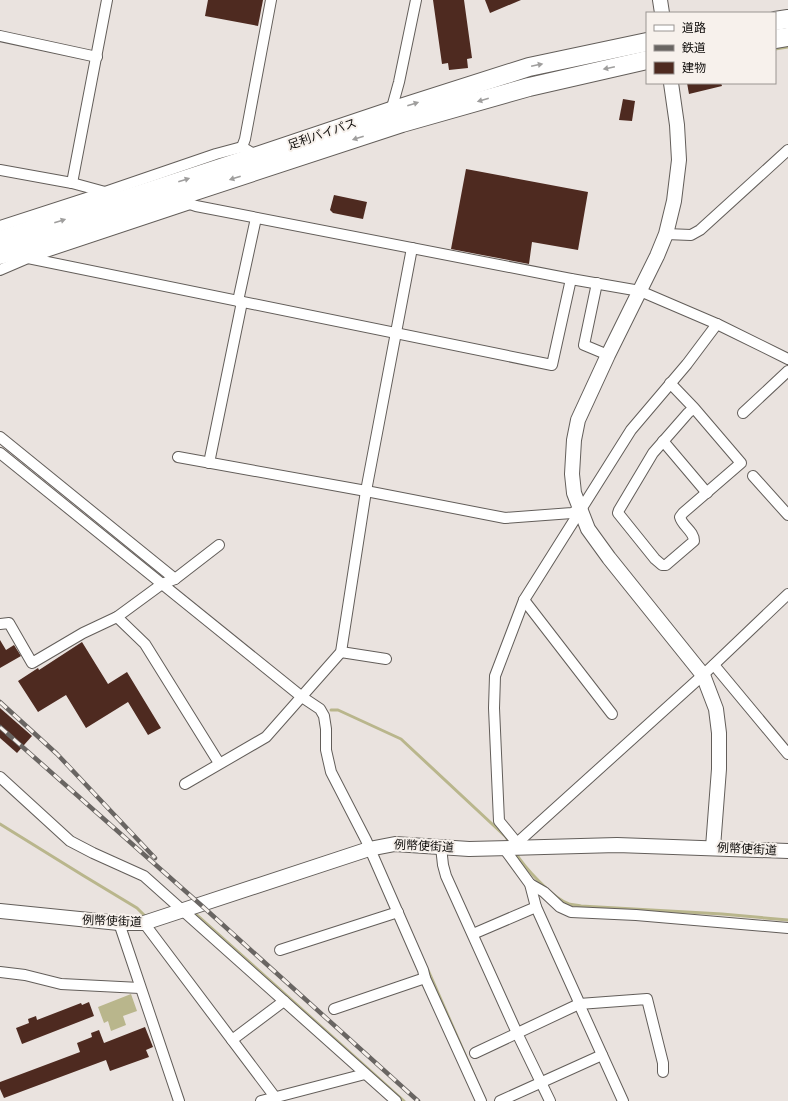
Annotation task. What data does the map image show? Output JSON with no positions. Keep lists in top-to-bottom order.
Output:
{
  "streets": {
    "highway": ["足利バイパス"],
    "street": ["例幣使街道"]
  },
  "legend": ["道路", "鉄道", "建物"]
}
